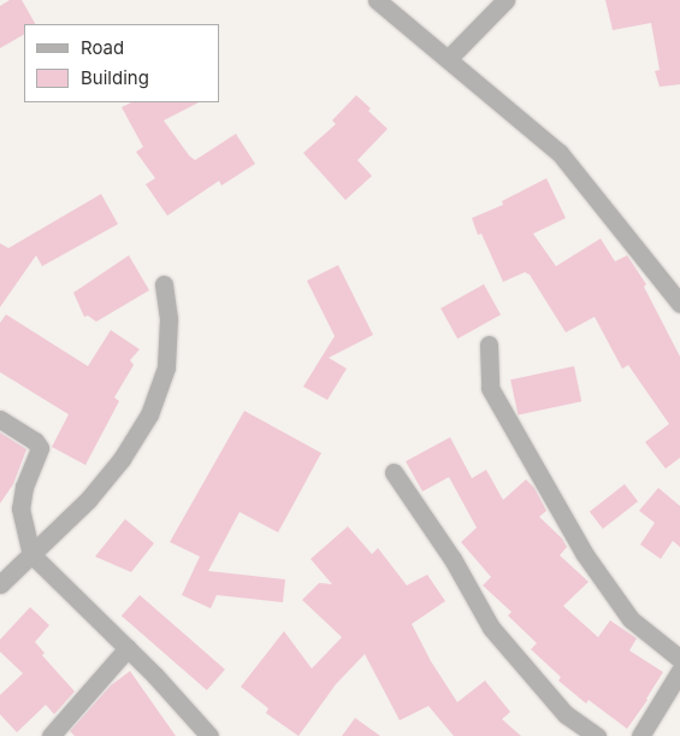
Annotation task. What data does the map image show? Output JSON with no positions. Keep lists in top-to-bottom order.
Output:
{
  "legend": ["Road", "Building"]
}
